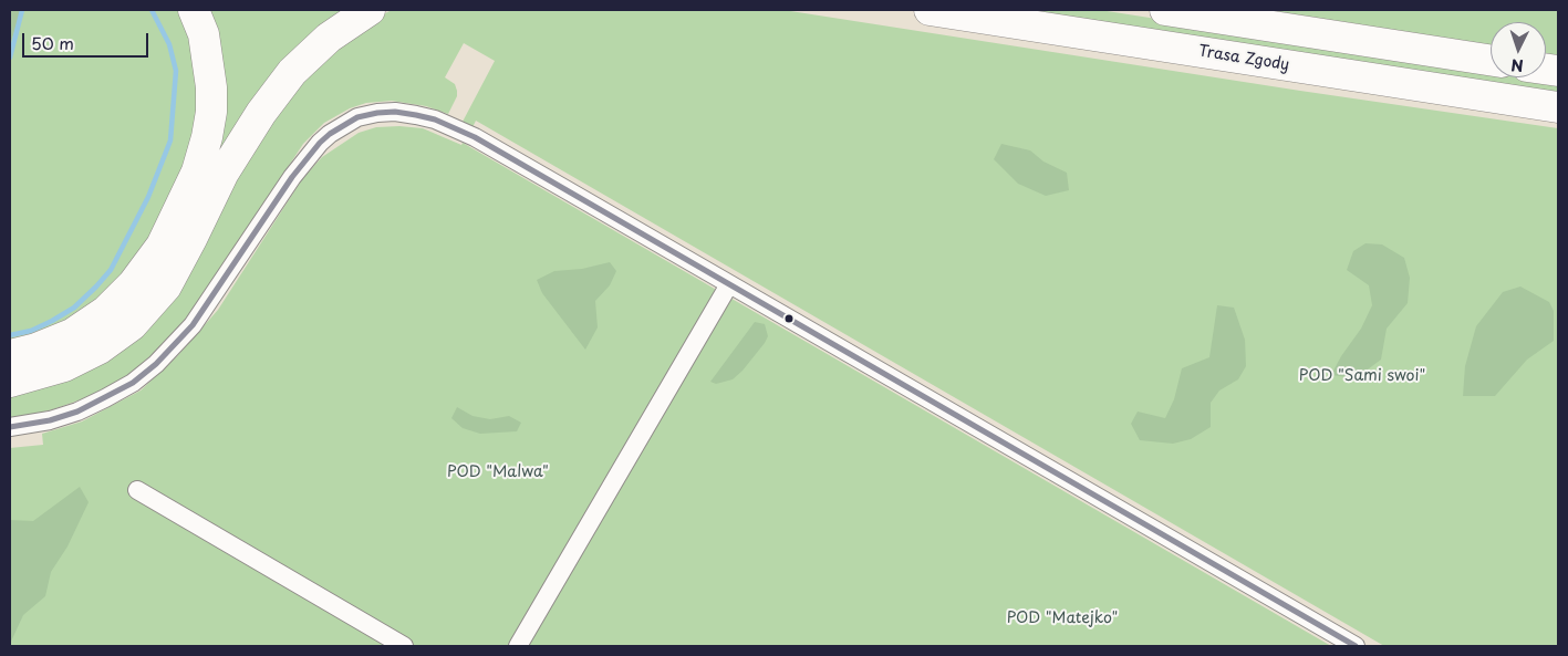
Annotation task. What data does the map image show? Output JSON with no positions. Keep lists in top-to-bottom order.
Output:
{
  "streets": {
    "highway": ["Trasa Zgody"]
  },
  "parks": ["POD \"Sami swoi\"", "POD \"Malwa\"", "POD \"Matejko\""],
  "scale_bar": "50 m",
  "north": "bottom"
}
